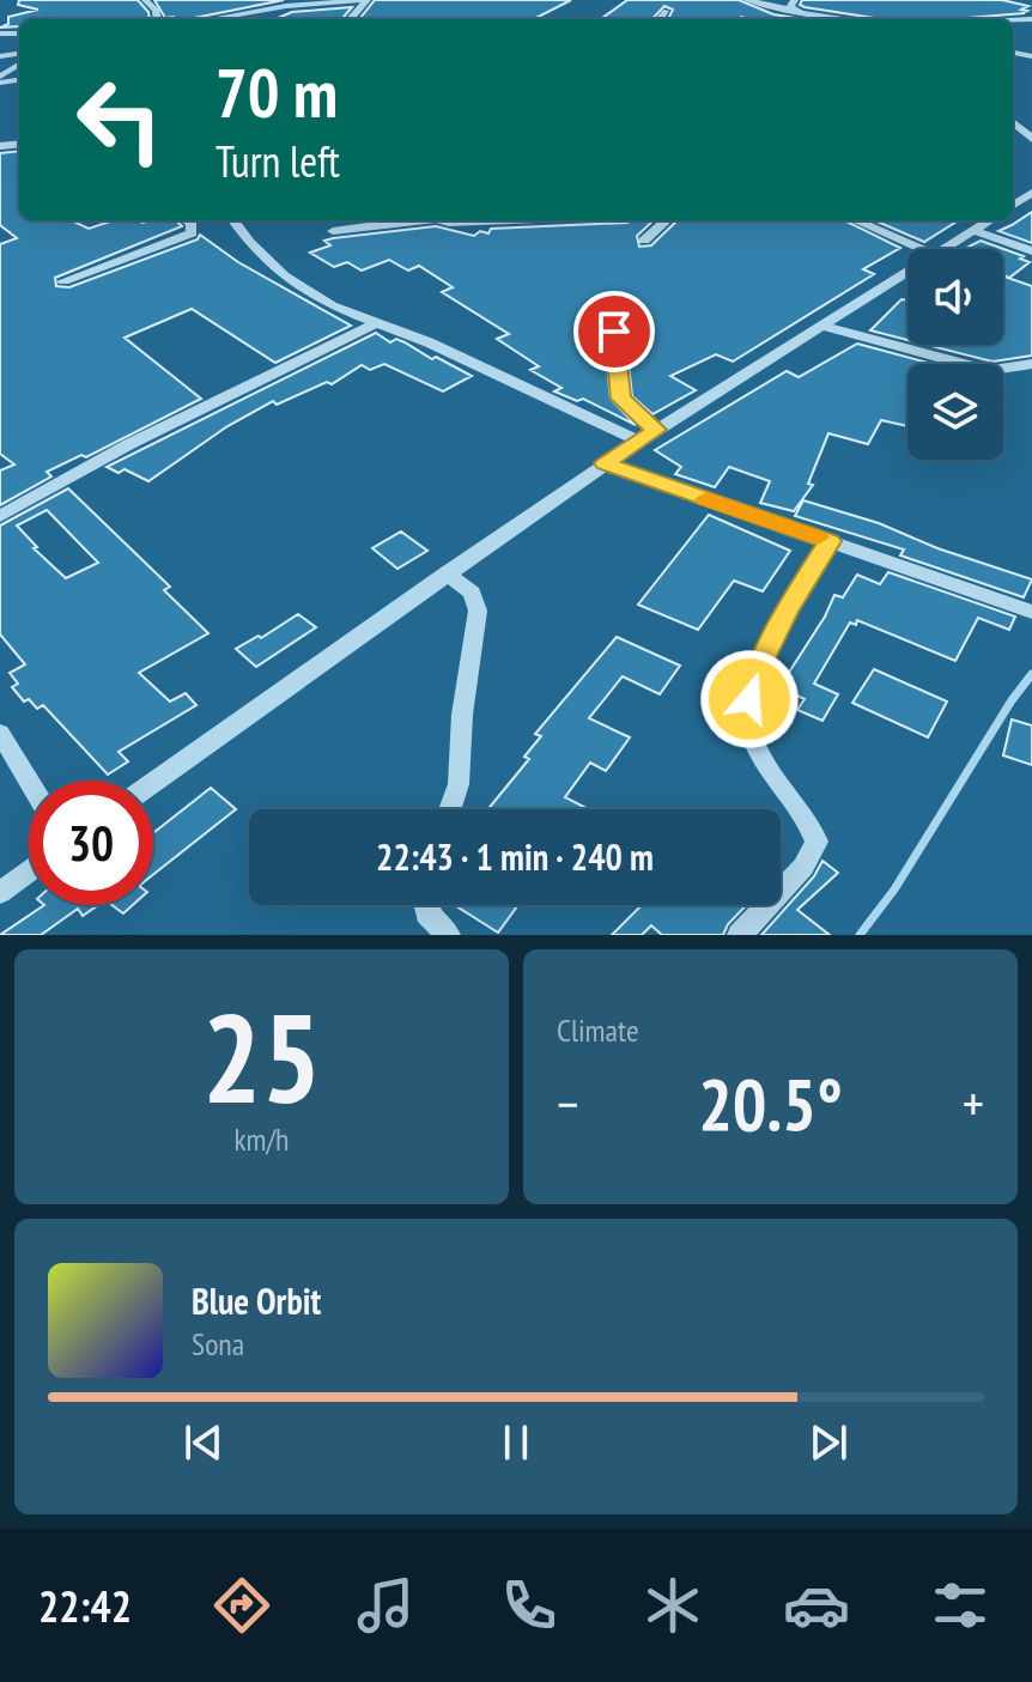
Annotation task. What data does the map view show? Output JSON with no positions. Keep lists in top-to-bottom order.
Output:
{
  "page": {
    "turn": ["70 m", "Turn left"],
    "limit": "30",
    "trip": "22:43 · 1 min · 240 m",
    "tile": [
      ["25", "km/h"],
      "Climate"
    ],
    "heat": ["−", "20.5°", "+"],
    "song": ["Blue Orbit", "Sona"],
    "tabs": "22:42"
  }
}
